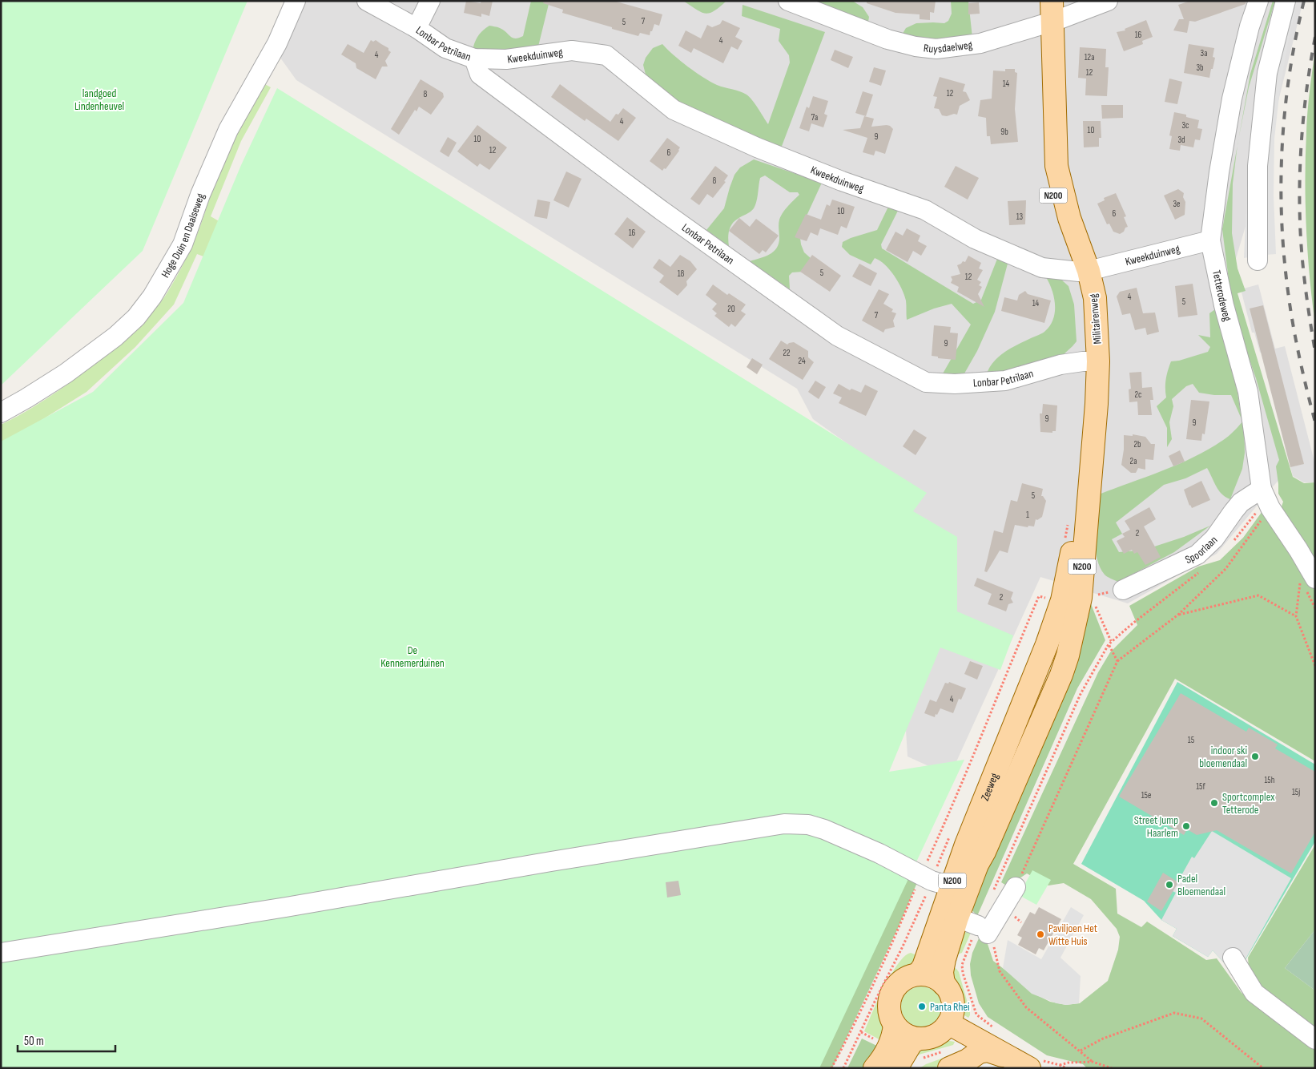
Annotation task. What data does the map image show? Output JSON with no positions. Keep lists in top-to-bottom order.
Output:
{
  "streets": {
    "main road": ["N200", "Militairenweg", "Zeeweg"],
    "street": [
      "Lonbar Petrilaan",
      "Ruysdaelweg",
      "Kweekduinweg",
      "Hoge Duin en Daalseweg",
      "Tetterodeweg",
      "Spoorlaan"
    ]
  },
  "crossings": [
    ["Lonbar Petrilaan", "Kweekduinweg"],
    ["Lonbar Petrilaan", "Militairenweg"],
    ["Ruysdaelweg", "Militairenweg"],
    ["Kweekduinweg", "Tetterodeweg"],
    ["Kweekduinweg", "Militairenweg"],
    ["N200", "Zeeweg"],
    ["Tetterodeweg", "Spoorlaan"],
    ["Militairenweg", "Zeeweg"]
  ],
  "parks": ["landgoed Lindenheuvel", "De Kennemerduinen"],
  "places": [
    "indoor ski bloemendaal",
    "Sportcomplex Tetterode",
    "Street Jump Haarlem",
    "Padel Bloemendaal",
    "Paviljoen Het Witte Huis",
    "Panta Rhei"
  ],
  "house_numbers": [
    "7",
    "5",
    "16",
    "4",
    "3a",
    "4",
    "12a",
    "3b",
    "12",
    "14",
    "12",
    "8",
    "7a",
    "4",
    "3c",
    "10",
    "9b",
    "9",
    "10",
    "3d",
    "12",
    "6",
    "8",
    "3e",
    "10",
    "6",
    "13",
    "16",
    "5",
    "18",
    "12",
    "4",
    "5",
    "14",
    "20",
    "7",
    "9",
    "22",
    "24",
    "2c",
    "9",
    "9",
    "2b",
    "2a",
    "5",
    "1",
    "2",
    "2",
    "4",
    "15",
    "15h",
    "15f",
    "15j",
    "15e"
  ],
  "scale_bar": "50 m"
}
